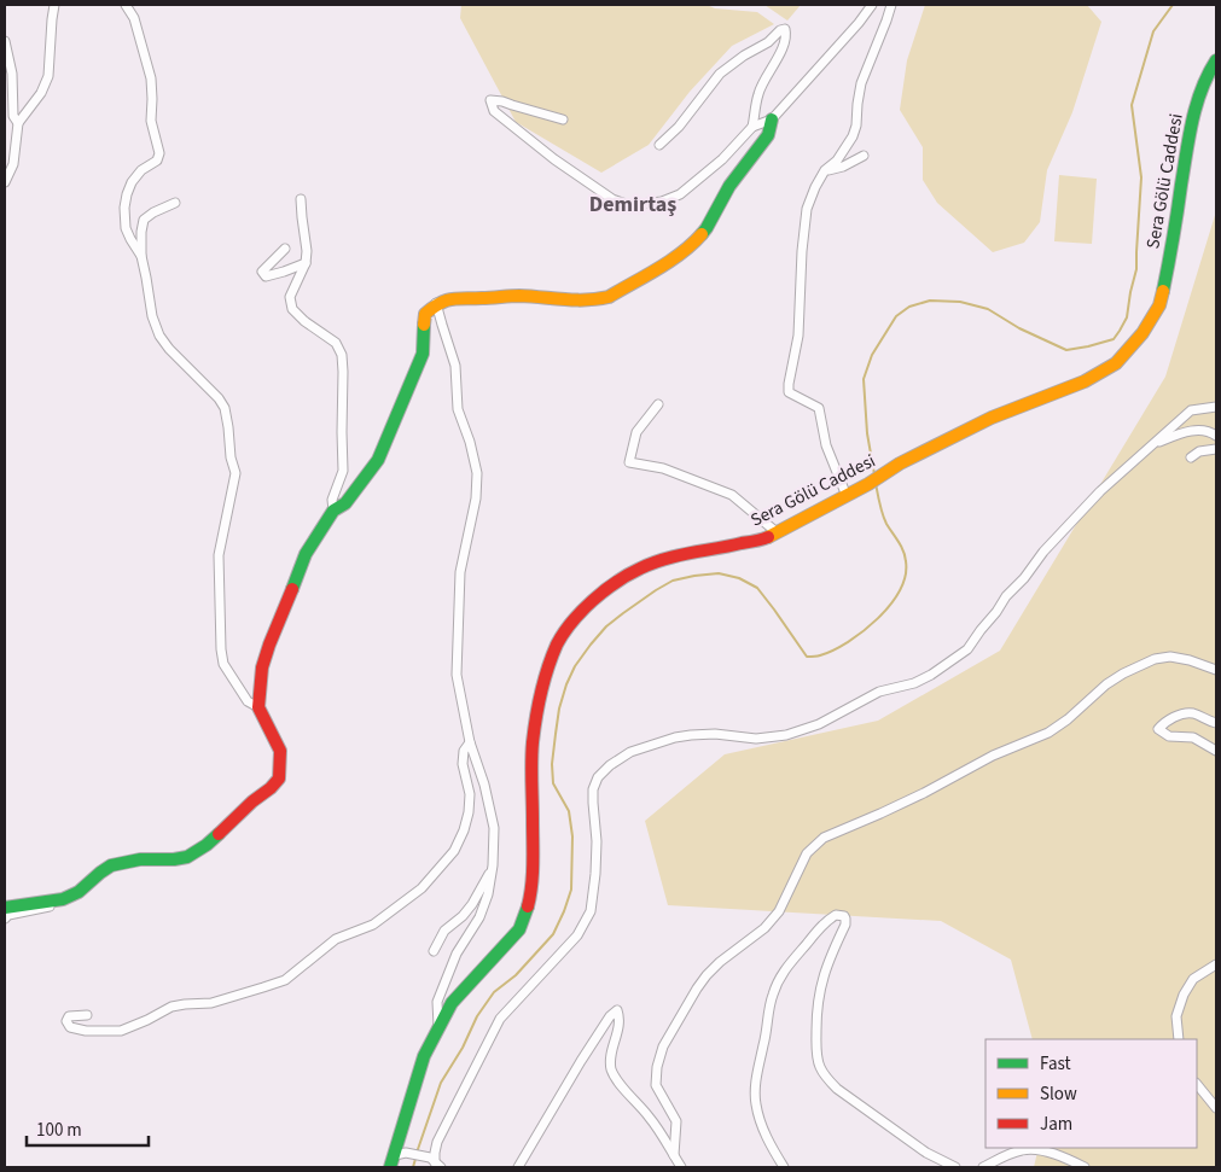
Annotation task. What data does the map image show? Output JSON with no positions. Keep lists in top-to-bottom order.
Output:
{
  "streets": {
    "main road": ["Sera Gölü Caddesi"]
  },
  "districts": ["Demirtaş"],
  "legend": ["Fast", "Slow", "Jam"],
  "scale_bar": "100 m"
}
